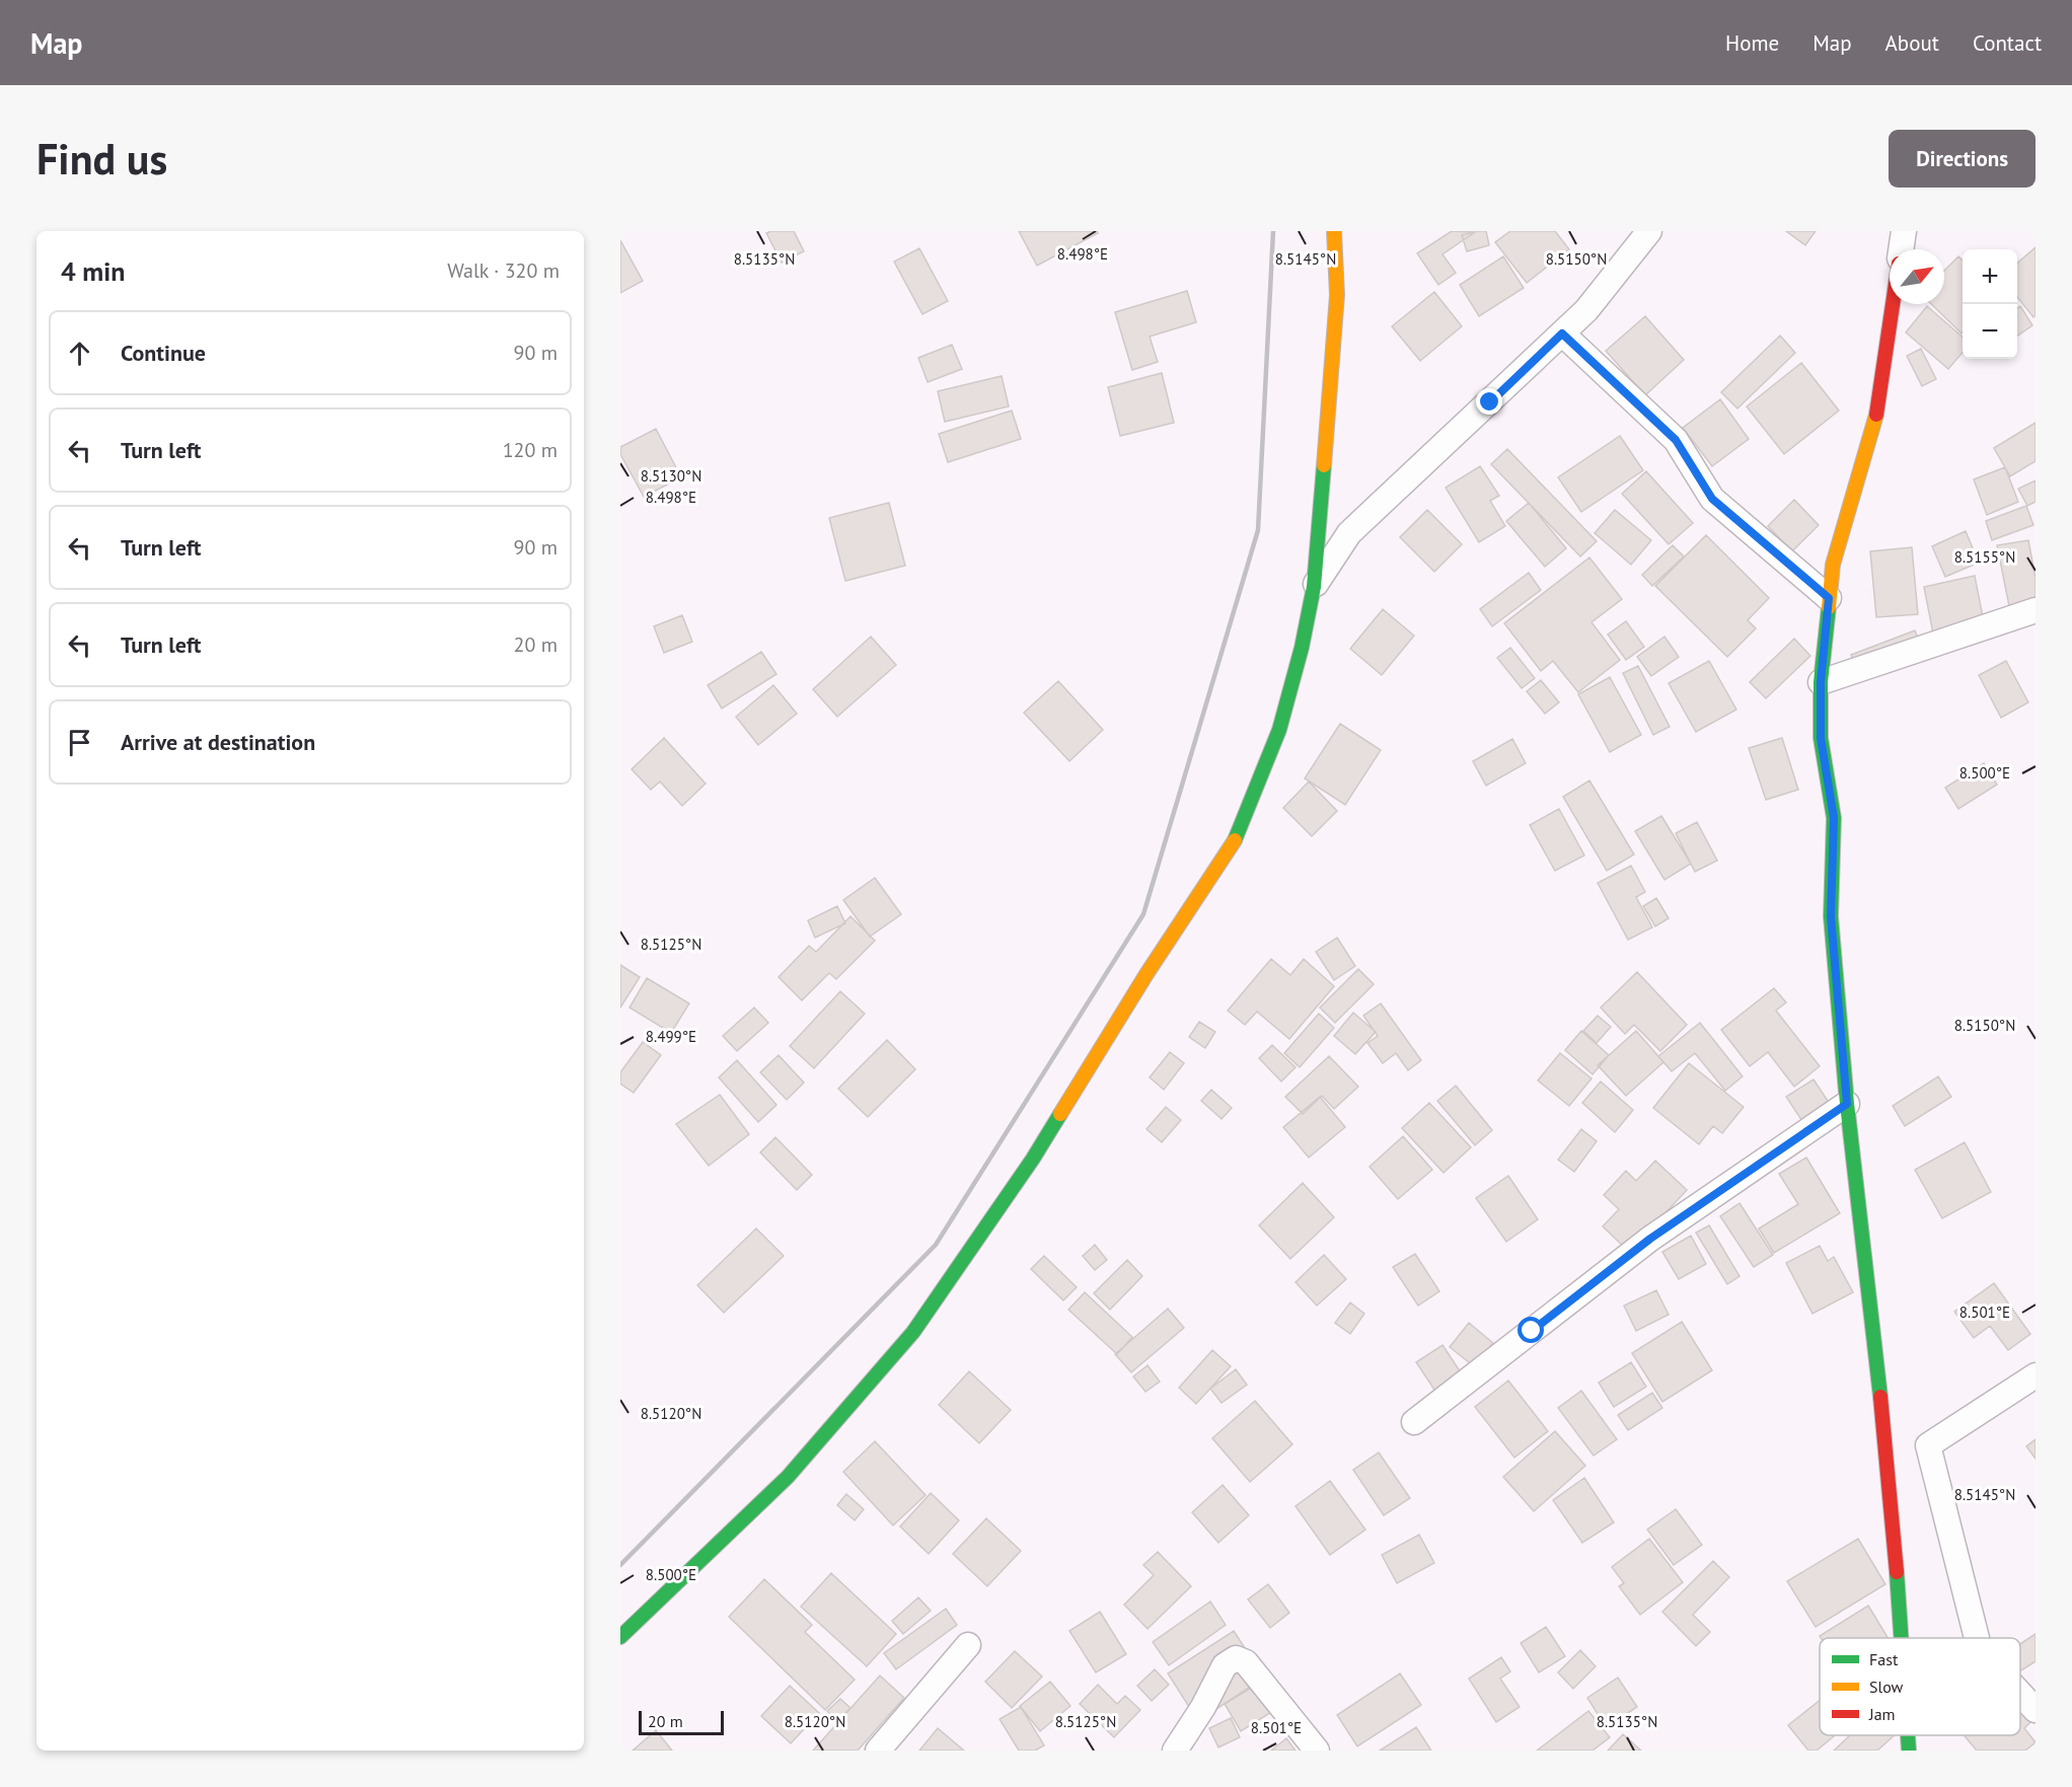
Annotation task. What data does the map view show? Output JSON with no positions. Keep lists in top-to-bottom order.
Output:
{
  "legend": ["Fast", "Slow", "Jam"],
  "scale_bar": "20 m",
  "north": "top right",
  "page": {
    "header": "Map",
    "nav": [
      "Home",
      "Map",
      "About",
      "Contact"
    ],
    "buttons": "Directions",
    "title": "Find us",
    "heading": ["4 min", "Walk · 320 m"],
    "map_buttons": ["+", "−"],
    "list": [
      ["Continue", "90 m"],
      ["Turn left", "120 m"],
      ["Turn left", "90 m"],
      ["Turn left", "20 m"],
      "Arrive at destination"
    ],
    "scale": "20 m"
  },
  "coordinates": [
    "8.498°E",
    "8.5135°N",
    "8.5145°N",
    "8.5150°N",
    "8.5130°N",
    "8.5155°N",
    "8.500°E",
    "8.5125°N",
    "8.499°E",
    "8.501°E",
    "8.5120°N"
  ]
}
